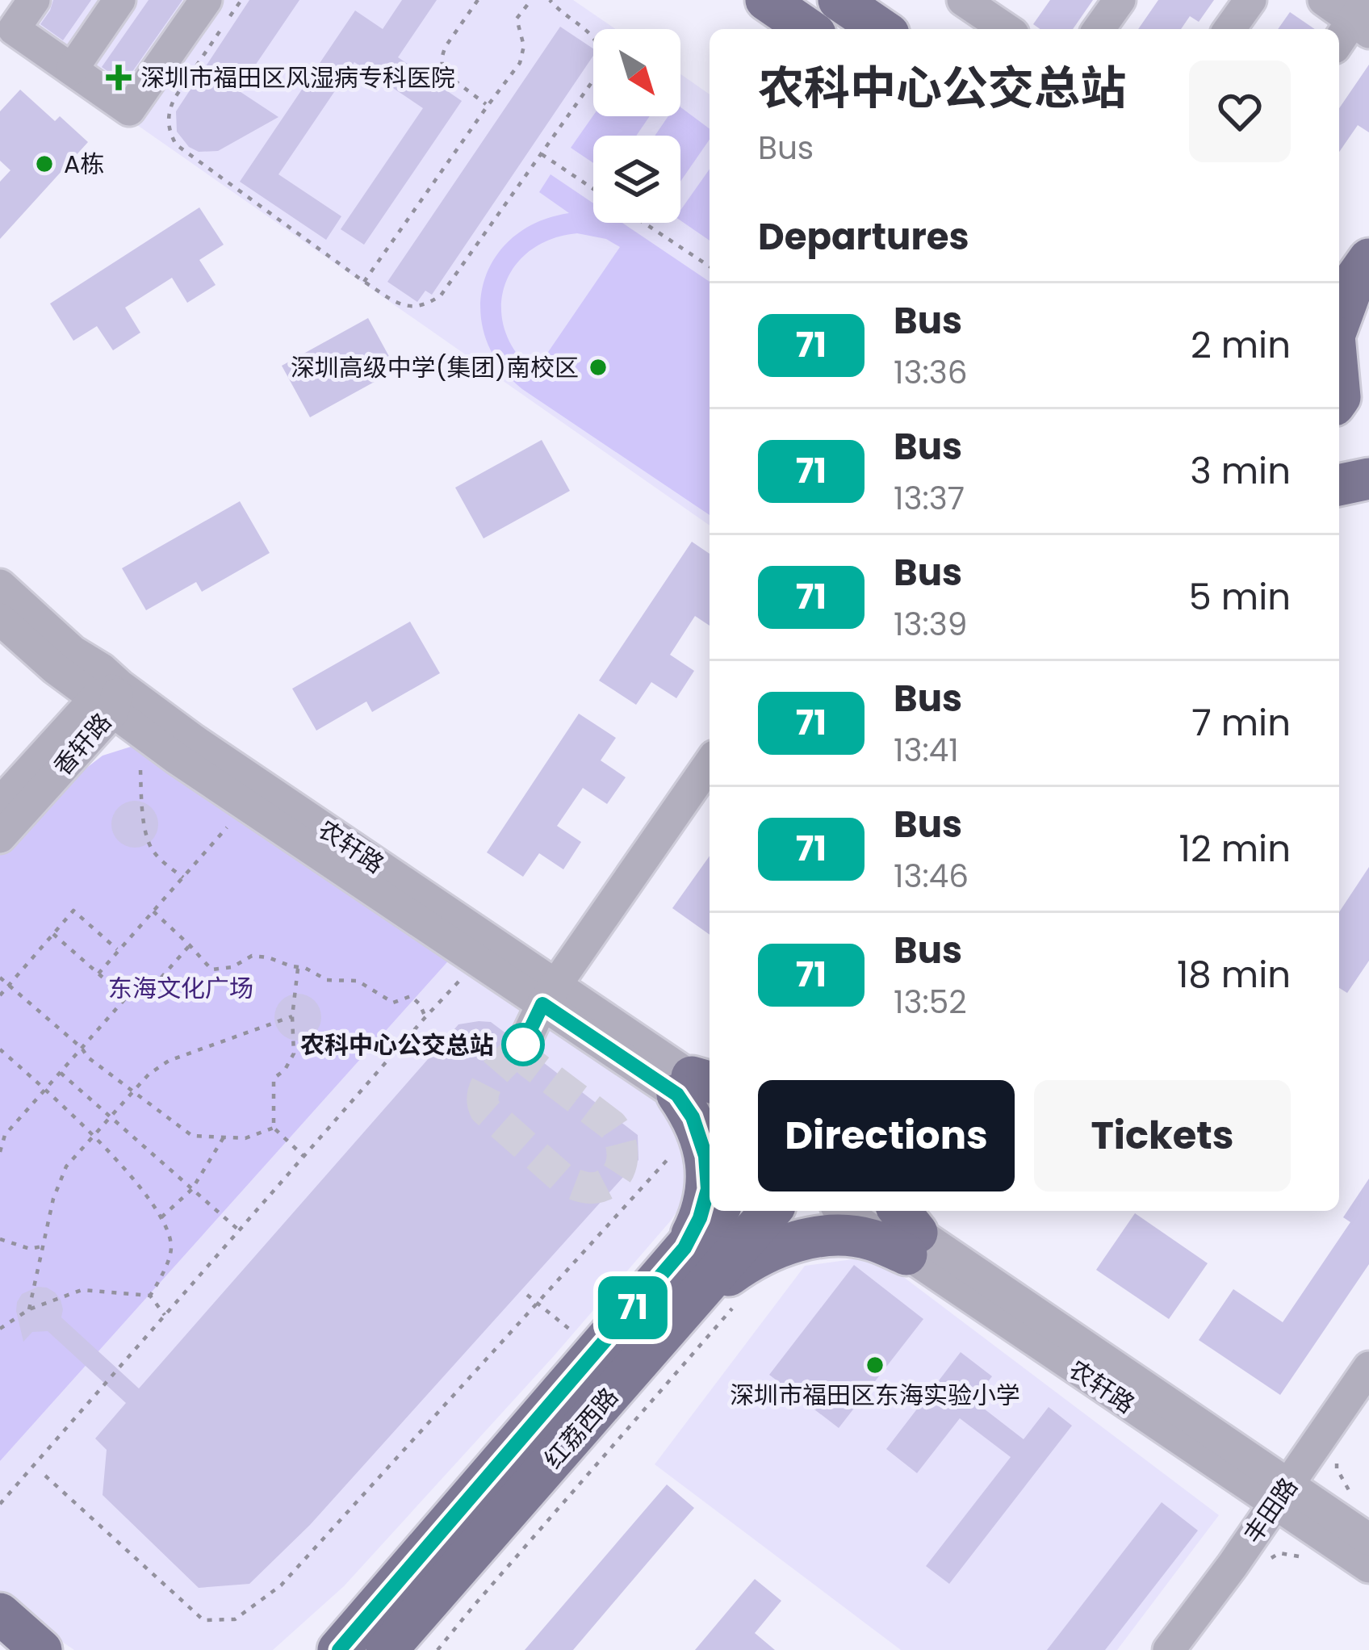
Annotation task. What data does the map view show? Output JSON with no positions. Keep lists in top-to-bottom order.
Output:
{
  "streets": {
    "main road": ["红荔西路"],
    "street": ["香轩路", "农轩路", "丰田路"]
  },
  "crossings": [
    ["香轩路", "农轩路"],
    ["农轩路", "丰田路"]
  ],
  "parks": ["东海文化广场"],
  "places": {
    "health": ["深圳市福田区风湿病专科医院"],
    "other": [
      "A栋",
      "深圳高级中学(集团)南校区",
      "农科中心公交总站",
      "深圳市福田区东海实验小学"
    ]
  },
  "lines": ["bus line 71"],
  "north": "bottom right",
  "page": {
    "on_map": "71",
    "heading": [
      ["农科中心公交总站", "Bus"],
      "Departures"
    ],
    "list": [
      {
        "mark": "71",
        "name": "Bus",
        "note": "13:36",
        "value": "2 min"
      },
      {
        "mark": "71",
        "name": "Bus",
        "note": "13:37",
        "value": "3 min"
      },
      {
        "mark": "71",
        "name": "Bus",
        "note": "13:39",
        "value": "5 min"
      },
      {
        "mark": "71",
        "name": "Bus",
        "note": "13:41",
        "value": "7 min"
      },
      {
        "mark": "71",
        "name": "Bus",
        "note": "13:46",
        "value": "12 min"
      },
      {
        "mark": "71",
        "name": "Bus",
        "note": "13:52",
        "value": "18 min"
      }
    ],
    "buttons": ["Directions", "Tickets"]
  }
}
